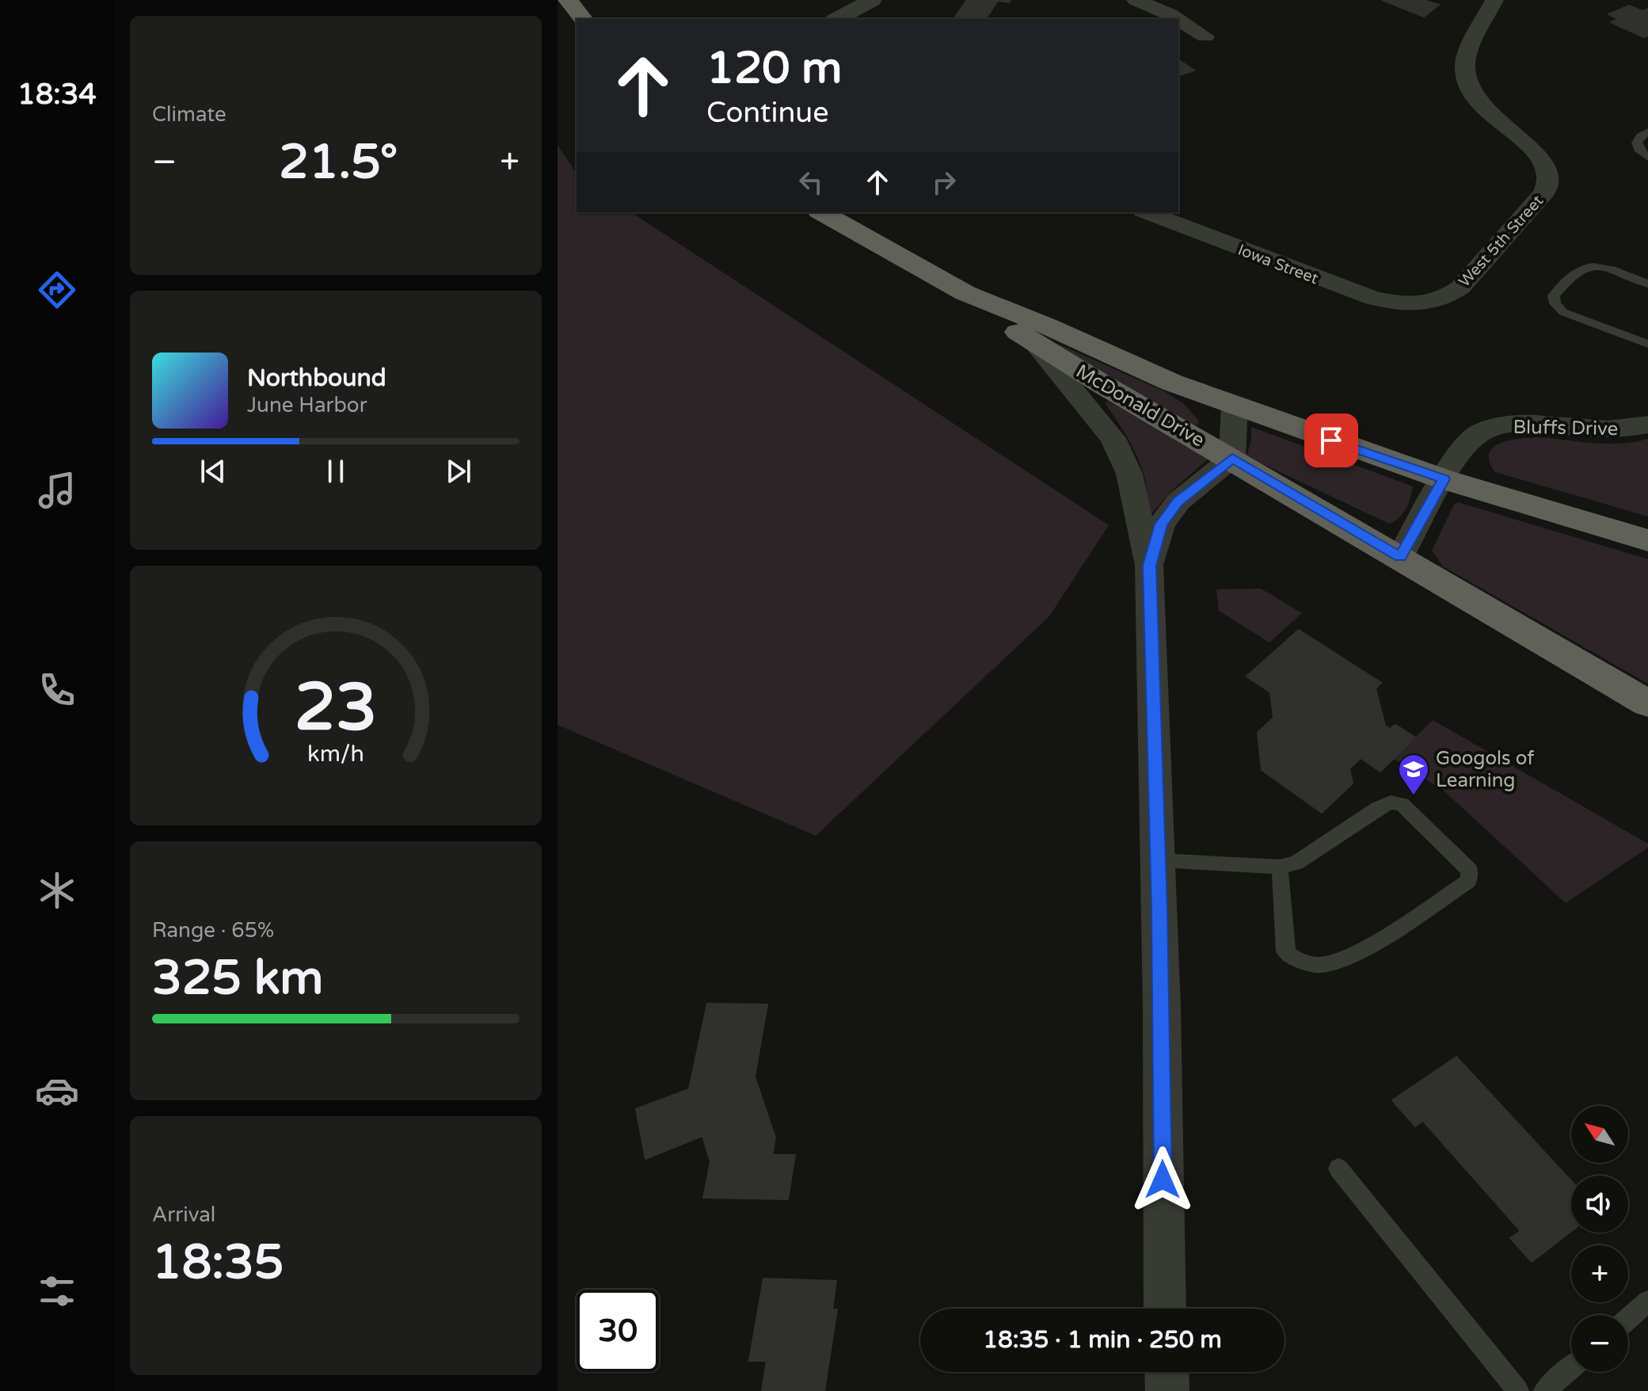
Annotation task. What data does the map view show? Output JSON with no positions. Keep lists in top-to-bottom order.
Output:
{
  "streets": {
    "highway": ["McDonald Drive"],
    "street": ["West 5th Street", "Iowa Street", "Bluffs Drive"]
  },
  "crossings": [
    ["West 5th Street", "Iowa Street"],
    ["McDonald Drive", "Bluffs Drive"]
  ],
  "places": {
    "school or university": ["Googols of Learning"]
  },
  "north": "top left",
  "page": {
    "tabs": "18:34",
    "tile": [
      "Climate",
      ["Range · 65%", "325 km"],
      ["Arrival", "18:35"]
    ],
    "turn": ["120 m", "Continue"],
    "heat": ["−", "21.5°", "+"],
    "song": ["Northbound", "June Harbor"],
    "map_buttons": ["+", "−"],
    "limit": "30",
    "trip": "18:35 · 1 min · 250 m",
    "gauge": ["23", "km/h"]
  }
}
